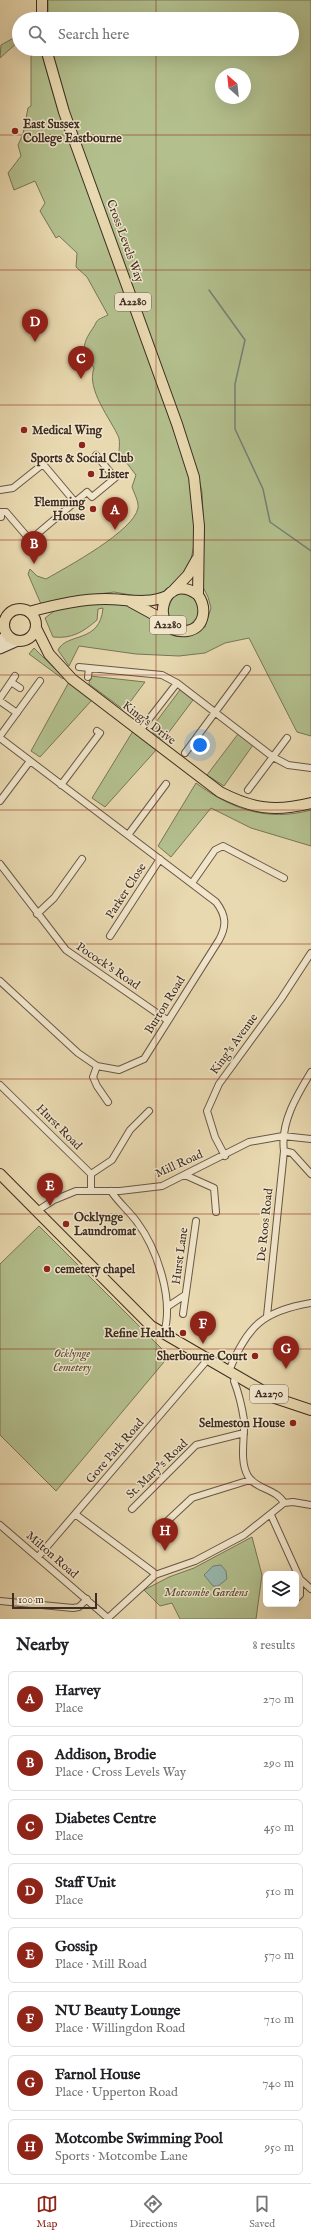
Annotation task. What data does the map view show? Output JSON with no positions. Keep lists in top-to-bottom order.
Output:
{
  "streets": {
    "main road": [
      "Cross Levels Way",
      "A2280",
      "King's Drive",
      "A2270"
    ],
    "street": [
      "Parker Close",
      "Pocock's Road",
      "Burton Road",
      "King's Avenue",
      "Hurst Road",
      "Mill Road",
      "De Roos Road",
      "Hurst Lane",
      "Gore Park Road",
      "St. Mary's Road",
      "Milton Road"
    ]
  },
  "crossings": [
    ["Cross Levels Way", "A2280"],
    ["Cross Levels Way", "King's Drive"],
    ["Parker Close", "Burton Road"],
    ["Pocock's Road", "Burton Road"],
    ["King's Avenue", "Mill Road"],
    ["Mill Road", "De Roos Road"],
    ["Mill Road", "A2270"],
    ["A2270", "Gore Park Road"],
    ["Gore Park Road", "Milton Road"]
  ],
  "parks": ["Ocklynge Cemetery", "Motcombe Gardens"],
  "places": [
    "East Sussex College Eastbourne",
    "Medical Wing",
    "Sports & Social Club",
    "Lister",
    "Flemming House",
    "Ocklynge Laundromat",
    "cemetery chapel",
    "Refine Health",
    "Sherbourne Court",
    "Selmeston House"
  ],
  "scale_bar": "100 m",
  "north": "top left",
  "page": {
    "search": "Search here",
    "pins": [
      "D",
      "C",
      "A",
      "B",
      "E",
      "F",
      "G",
      "H"
    ],
    "scale": "100 m",
    "heading": ["Nearby", "8 results"],
    "list": [
      {
        "mark": "A",
        "name": "Harvey",
        "note": "Place",
        "value": "270 m"
      },
      {
        "mark": "B",
        "name": "Addison, Brodie",
        "note": "Place · Cross Levels Way",
        "value": "290 m"
      },
      {
        "mark": "C",
        "name": "Diabetes Centre",
        "note": "Place",
        "value": "450 m"
      },
      {
        "mark": "D",
        "name": "Staff Unit",
        "note": "Place",
        "value": "510 m"
      },
      {
        "mark": "E",
        "name": "Gossip",
        "note": "Place · Mill Road",
        "value": "570 m"
      },
      {
        "mark": "F",
        "name": "NU Beauty Lounge",
        "note": "Place · Willingdon Road",
        "value": "710 m"
      },
      {
        "mark": "G",
        "name": "Farnol House",
        "note": "Place · Upperton Road",
        "value": "740 m"
      },
      {
        "mark": "H",
        "name": "Motcombe Swimming Pool",
        "note": "Sports · Motcombe Lane",
        "value": "950 m"
      }
    ],
    "nav": ["Map", "Directions", "Saved"]
  }
}
